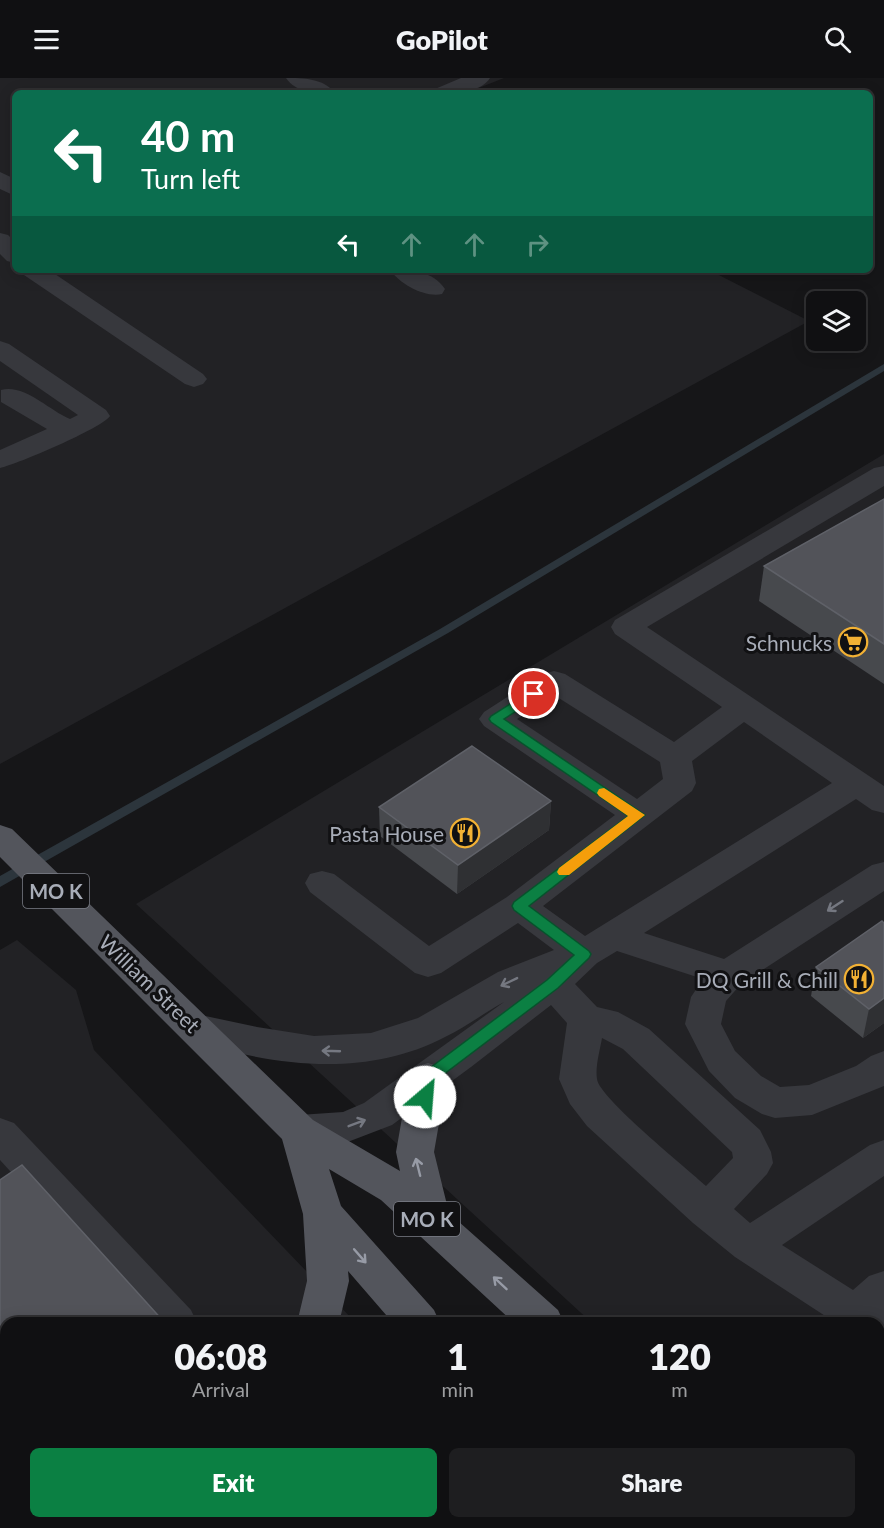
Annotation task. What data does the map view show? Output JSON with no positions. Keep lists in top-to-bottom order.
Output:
{
  "streets": {
    "main road": ["MO K", "William Street"]
  },
  "places": {
    "supermarket": ["Schnucks"],
    "restaurant": ["Pasta House", "DQ Grill & Chill"]
  },
  "page": {
    "header": "GoPilot",
    "turn": ["40 m", "Turn left"],
    "eta": [
      "06:08",
      "Arrival",
      "1",
      "min",
      "120",
      "m"
    ],
    "buttons": ["Exit", "Share"]
  }
}
